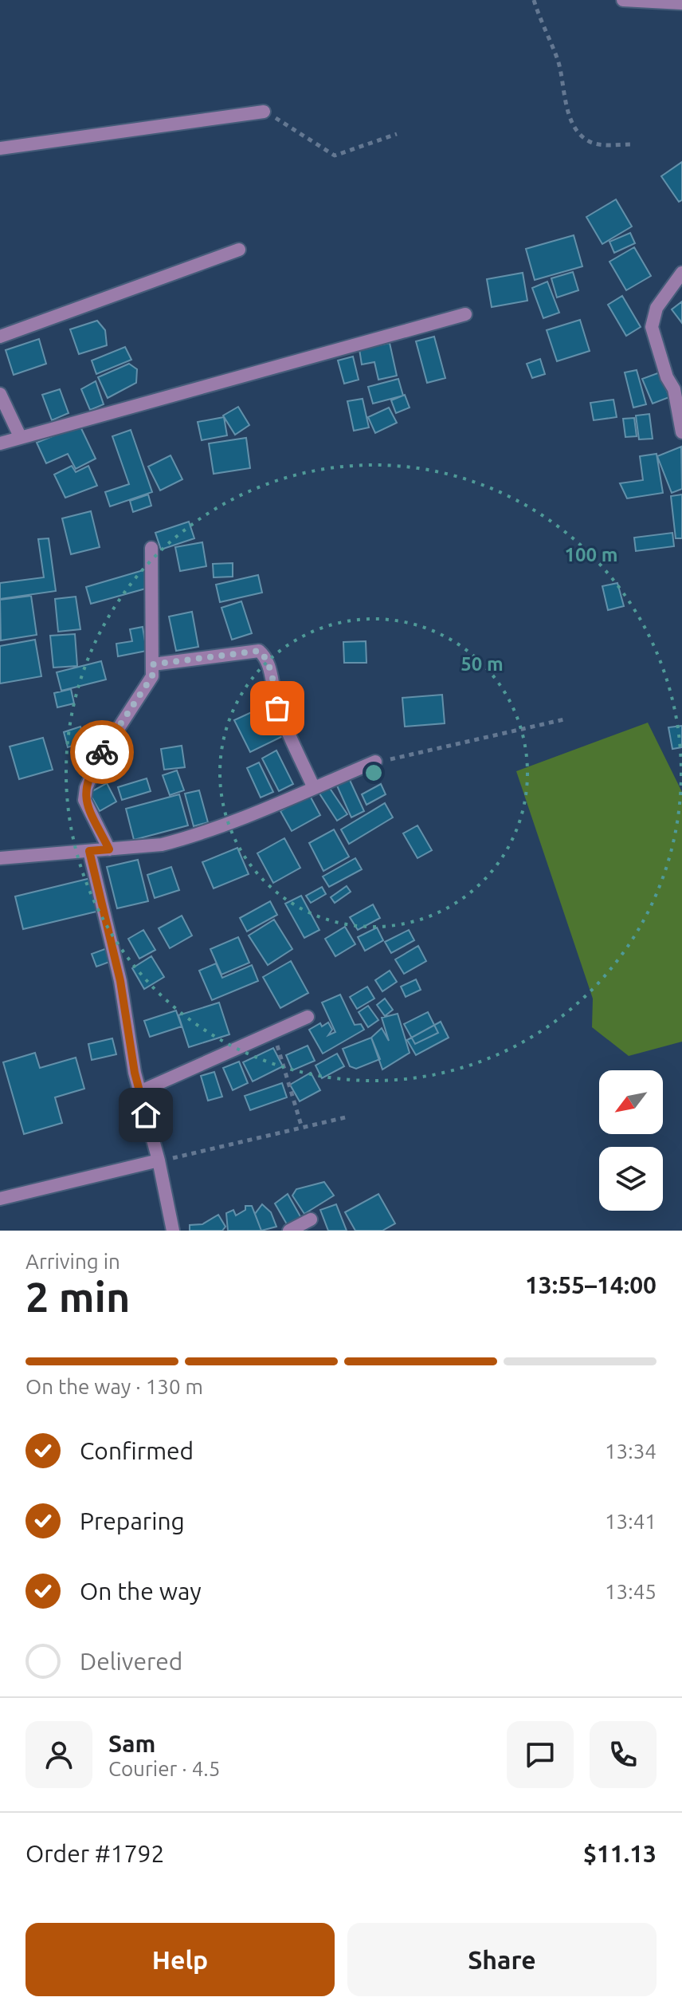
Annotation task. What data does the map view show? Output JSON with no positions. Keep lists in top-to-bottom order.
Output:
{
  "north": "bottom left",
  "page": {
    "heading": ["2 min", "Arriving in", "13:55–14:00"],
    "panel": [
      "Sam",
      "Courier · 4.5",
      "Order #1792",
      "$11.13"
    ],
    "bar": "On the way · 130 m",
    "list": [
      ["Confirmed", "13:34"],
      ["Preparing", "13:41"],
      ["On the way", "13:45"],
      "Delivered"
    ],
    "buttons": ["Help", "Share"]
  },
  "rings": ["100 m", "50 m"]
}
